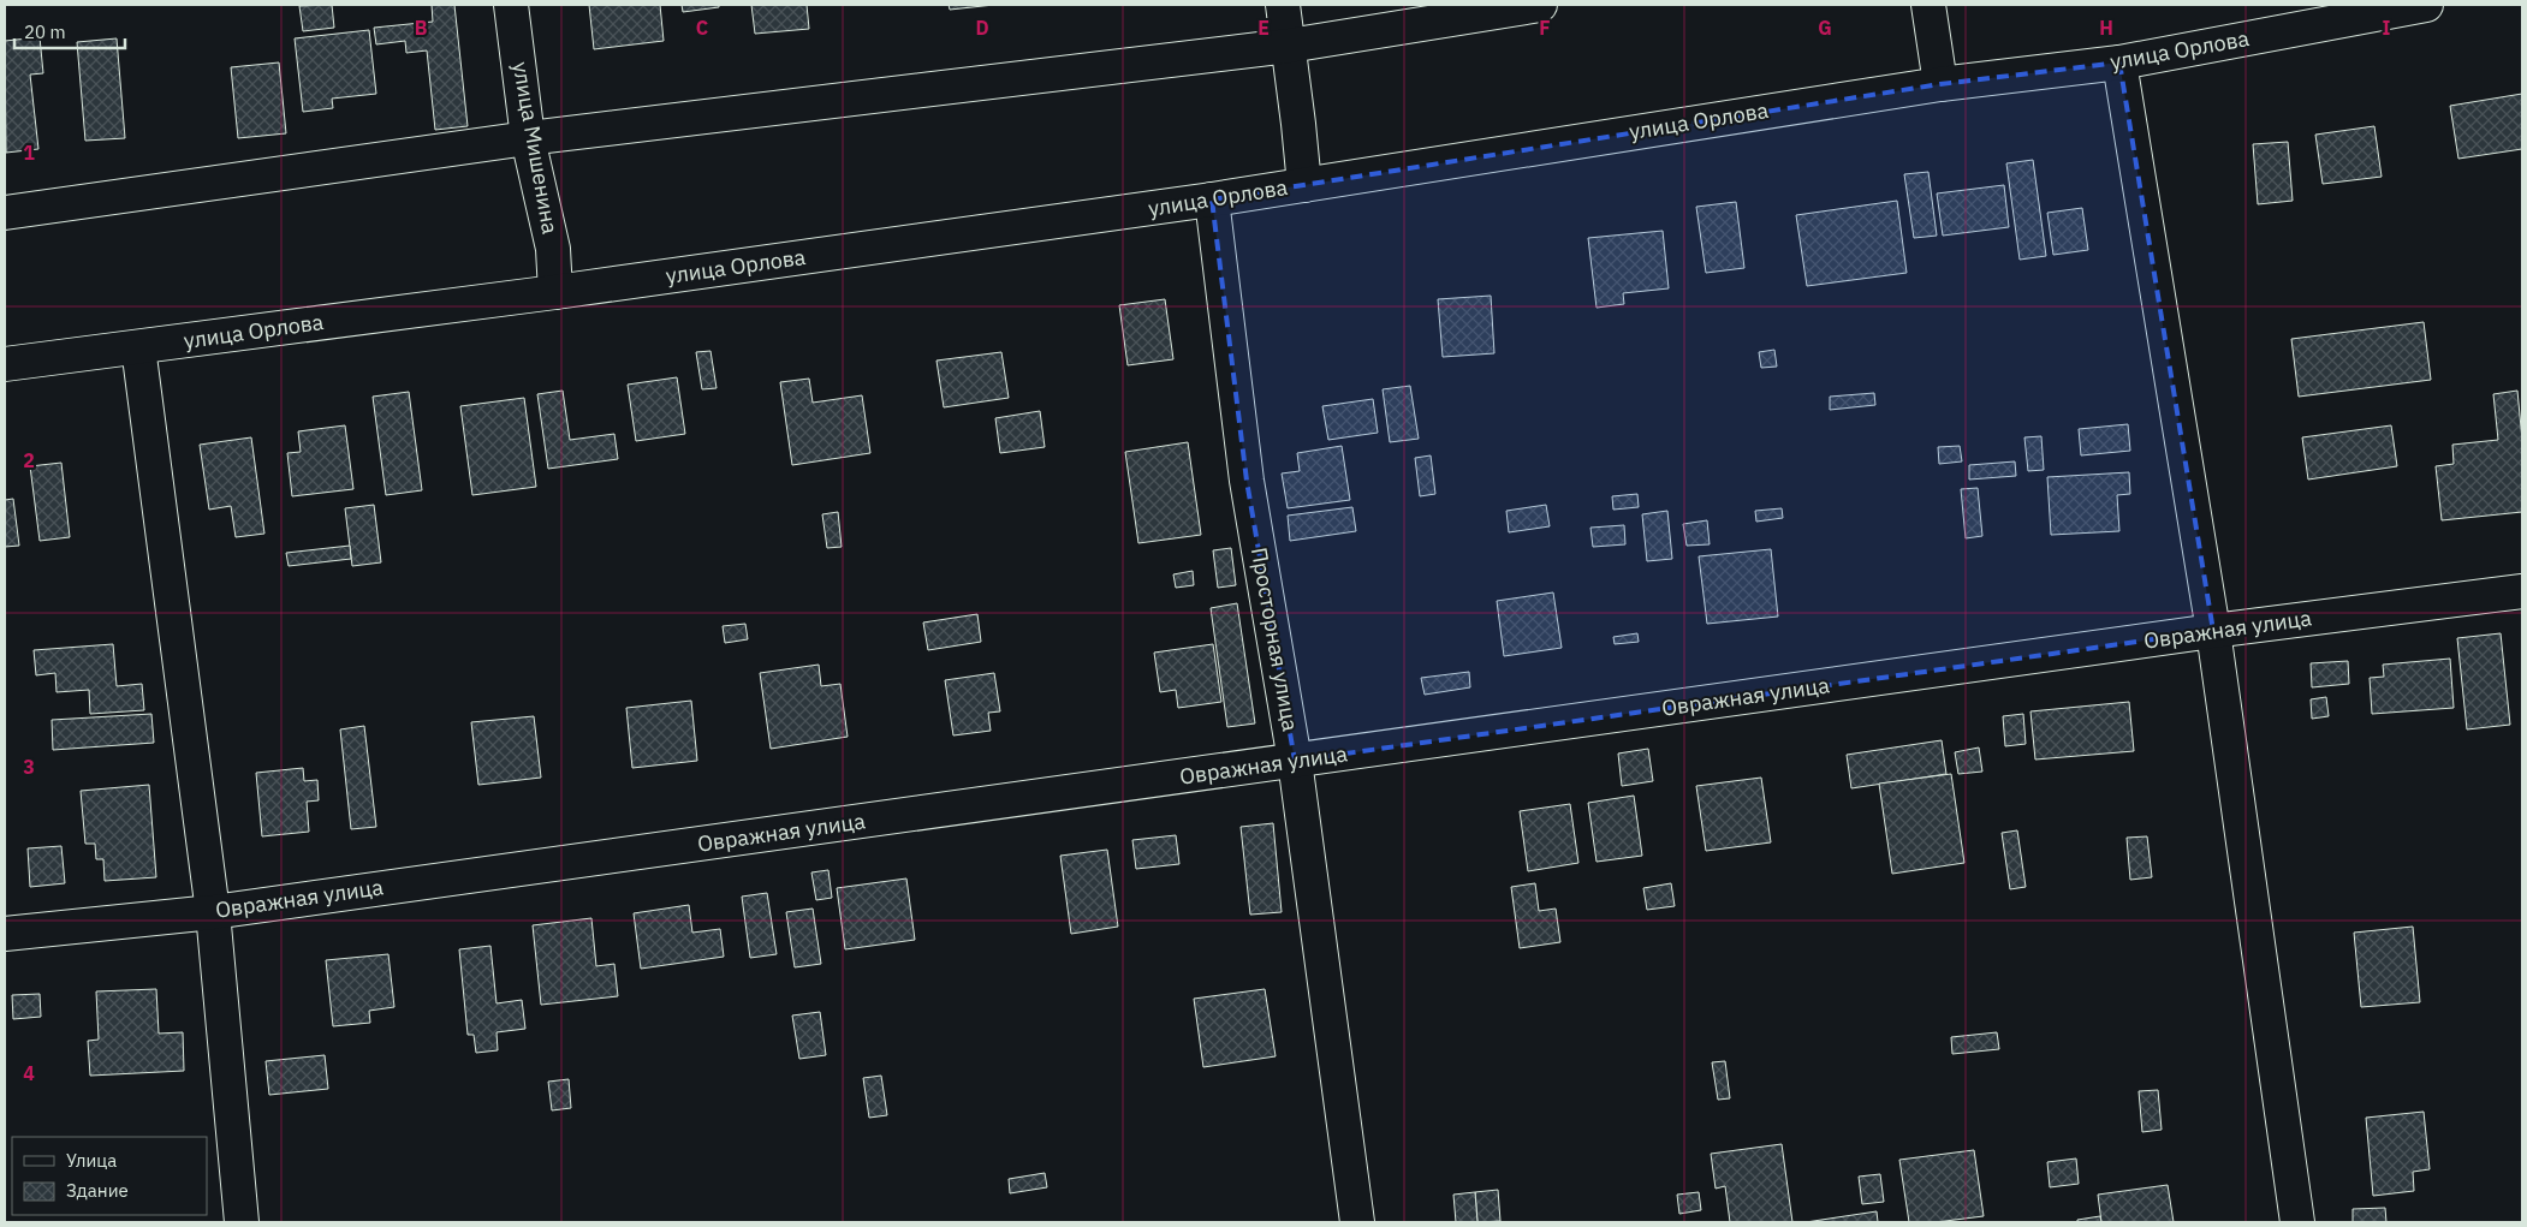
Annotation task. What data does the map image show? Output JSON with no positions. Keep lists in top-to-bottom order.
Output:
{
  "streets": {
    "street": [
      "улица Орлова",
      "улица Мишенина",
      "Овражная улица",
      "Просторная улица"
    ]
  },
  "crossings": [
    ["улица Орлова", "улица Мишенина"],
    ["улица Орлова", "Просторная улица"],
    ["Овражная улица", "Просторная улица"]
  ],
  "legend": ["Улица", "Здание"],
  "scale_bar": "20 m",
  "grid": {
    "columns": [
      "B",
      "C",
      "D",
      "E",
      "F",
      "G",
      "H",
      "I"
    ],
    "rows": [
      "1",
      "2",
      "3",
      "4"
    ]
  }
}
